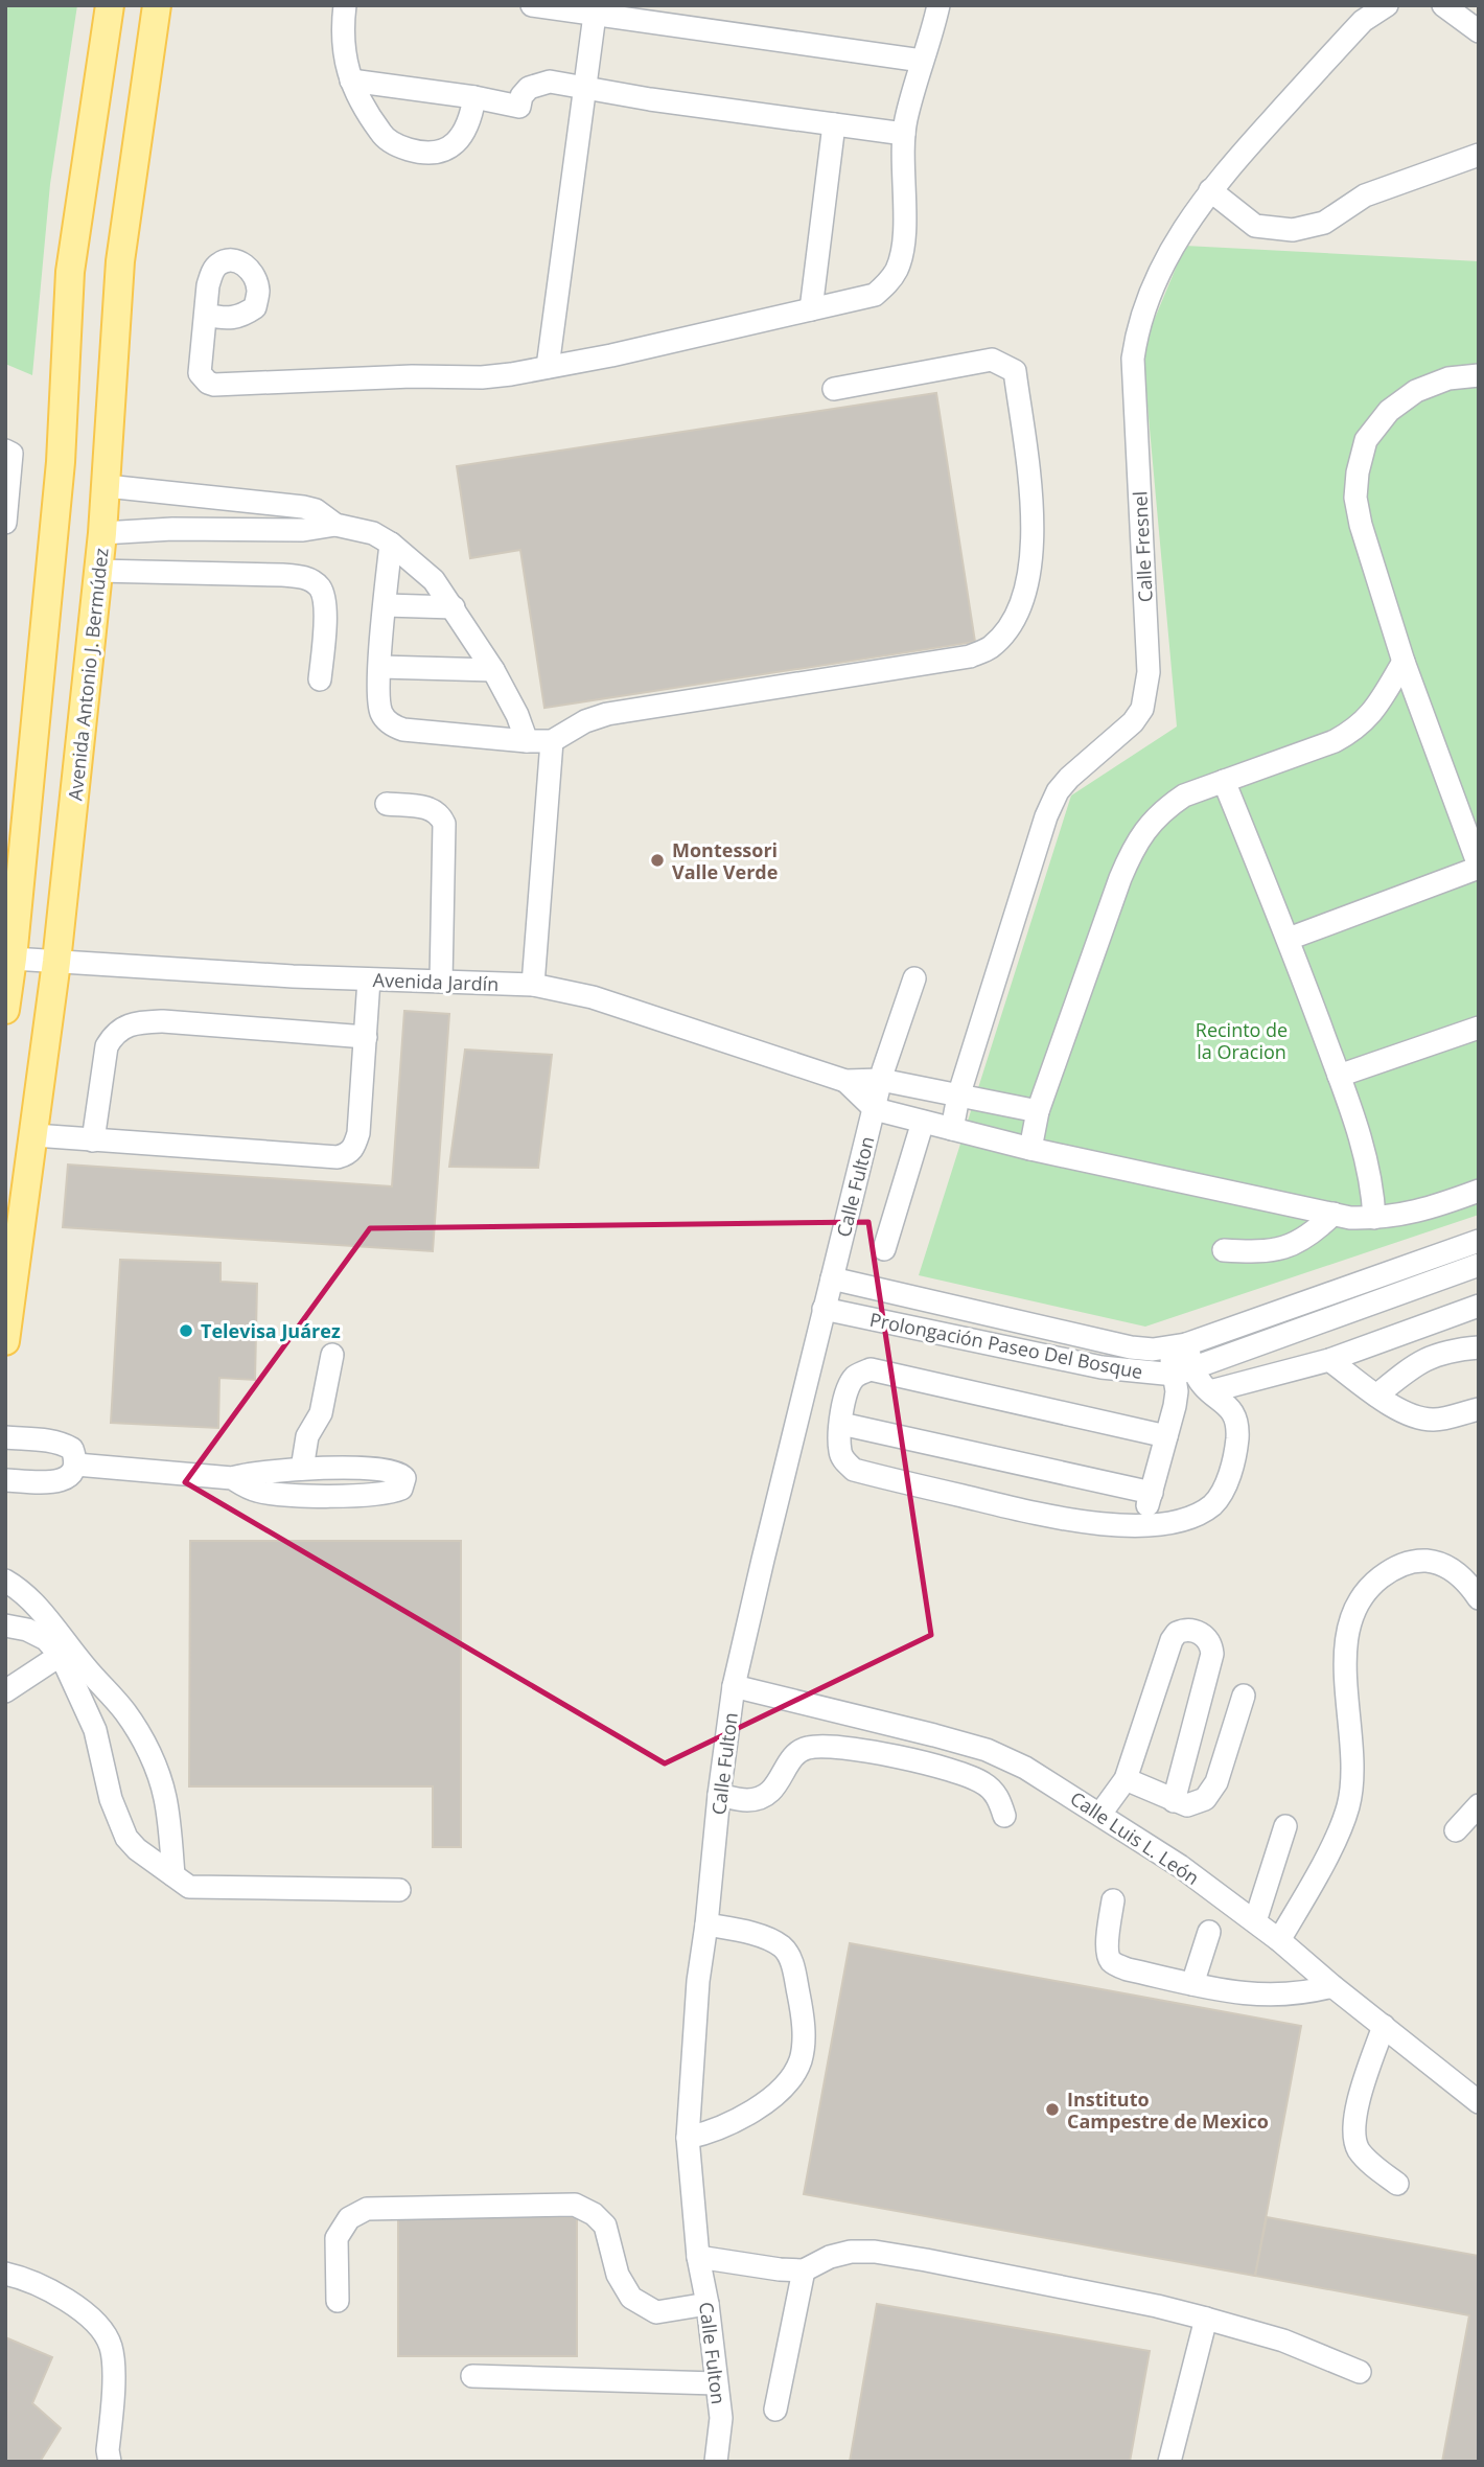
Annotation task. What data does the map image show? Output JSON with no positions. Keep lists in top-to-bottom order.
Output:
{
  "streets": {
    "main road": ["Avenida Antonio J. Bermúdez"],
    "street": [
      "Calle Fresnel",
      "Avenida Jardín",
      "Calle Fulton",
      "Prolongación Paseo Del Bosque",
      "Calle Luis L. León"
    ]
  },
  "crossings": [
    ["Avenida Antonio J. Bermúdez", "Avenida Jardín"],
    ["Avenida Jardín", "Calle Fulton"],
    ["Calle Fulton", "Prolongación Paseo Del Bosque"],
    ["Calle Fulton", "Calle Luis L. León"]
  ],
  "parks": ["Recinto de la Oracion"],
  "places": ["Montessori Valle Verde", "Televisa Juárez", "Instituto Campestre de Mexico"]
}
